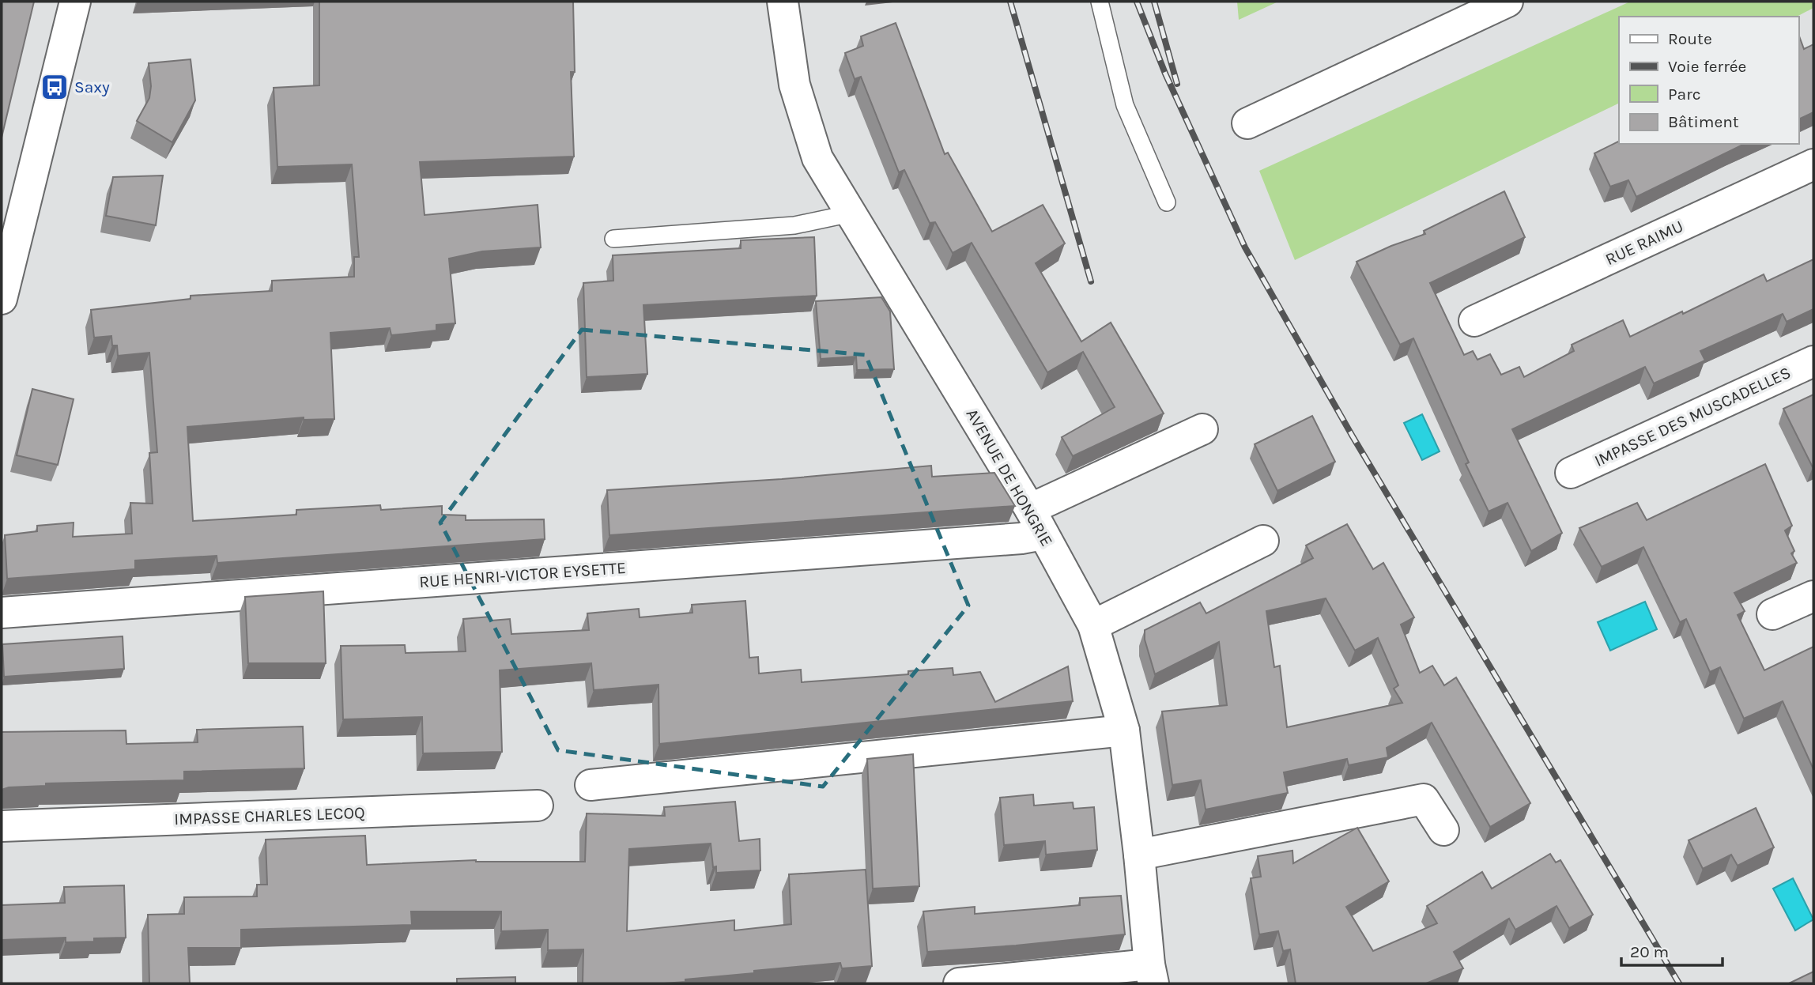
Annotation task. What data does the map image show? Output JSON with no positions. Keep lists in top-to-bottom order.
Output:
{
  "streets": {
    "street": [
      "RUE RAIMU",
      "IMPASSE DES MUSCADELLES",
      "AVENUE DE HONGRIE",
      "RUE HENRI-VICTOR EYSETTE",
      "IMPASSE CHARLES LECOQ"
    ]
  },
  "crossings": [
    ["AVENUE DE HONGRIE", "RUE HENRI-VICTOR EYSETTE"]
  ],
  "places": {
    "bus stop": ["Saxy"]
  },
  "legend": [
    "Route",
    "Voie ferrée",
    "Parc",
    "Bâtiment"
  ],
  "scale_bar": "20 m"
}
